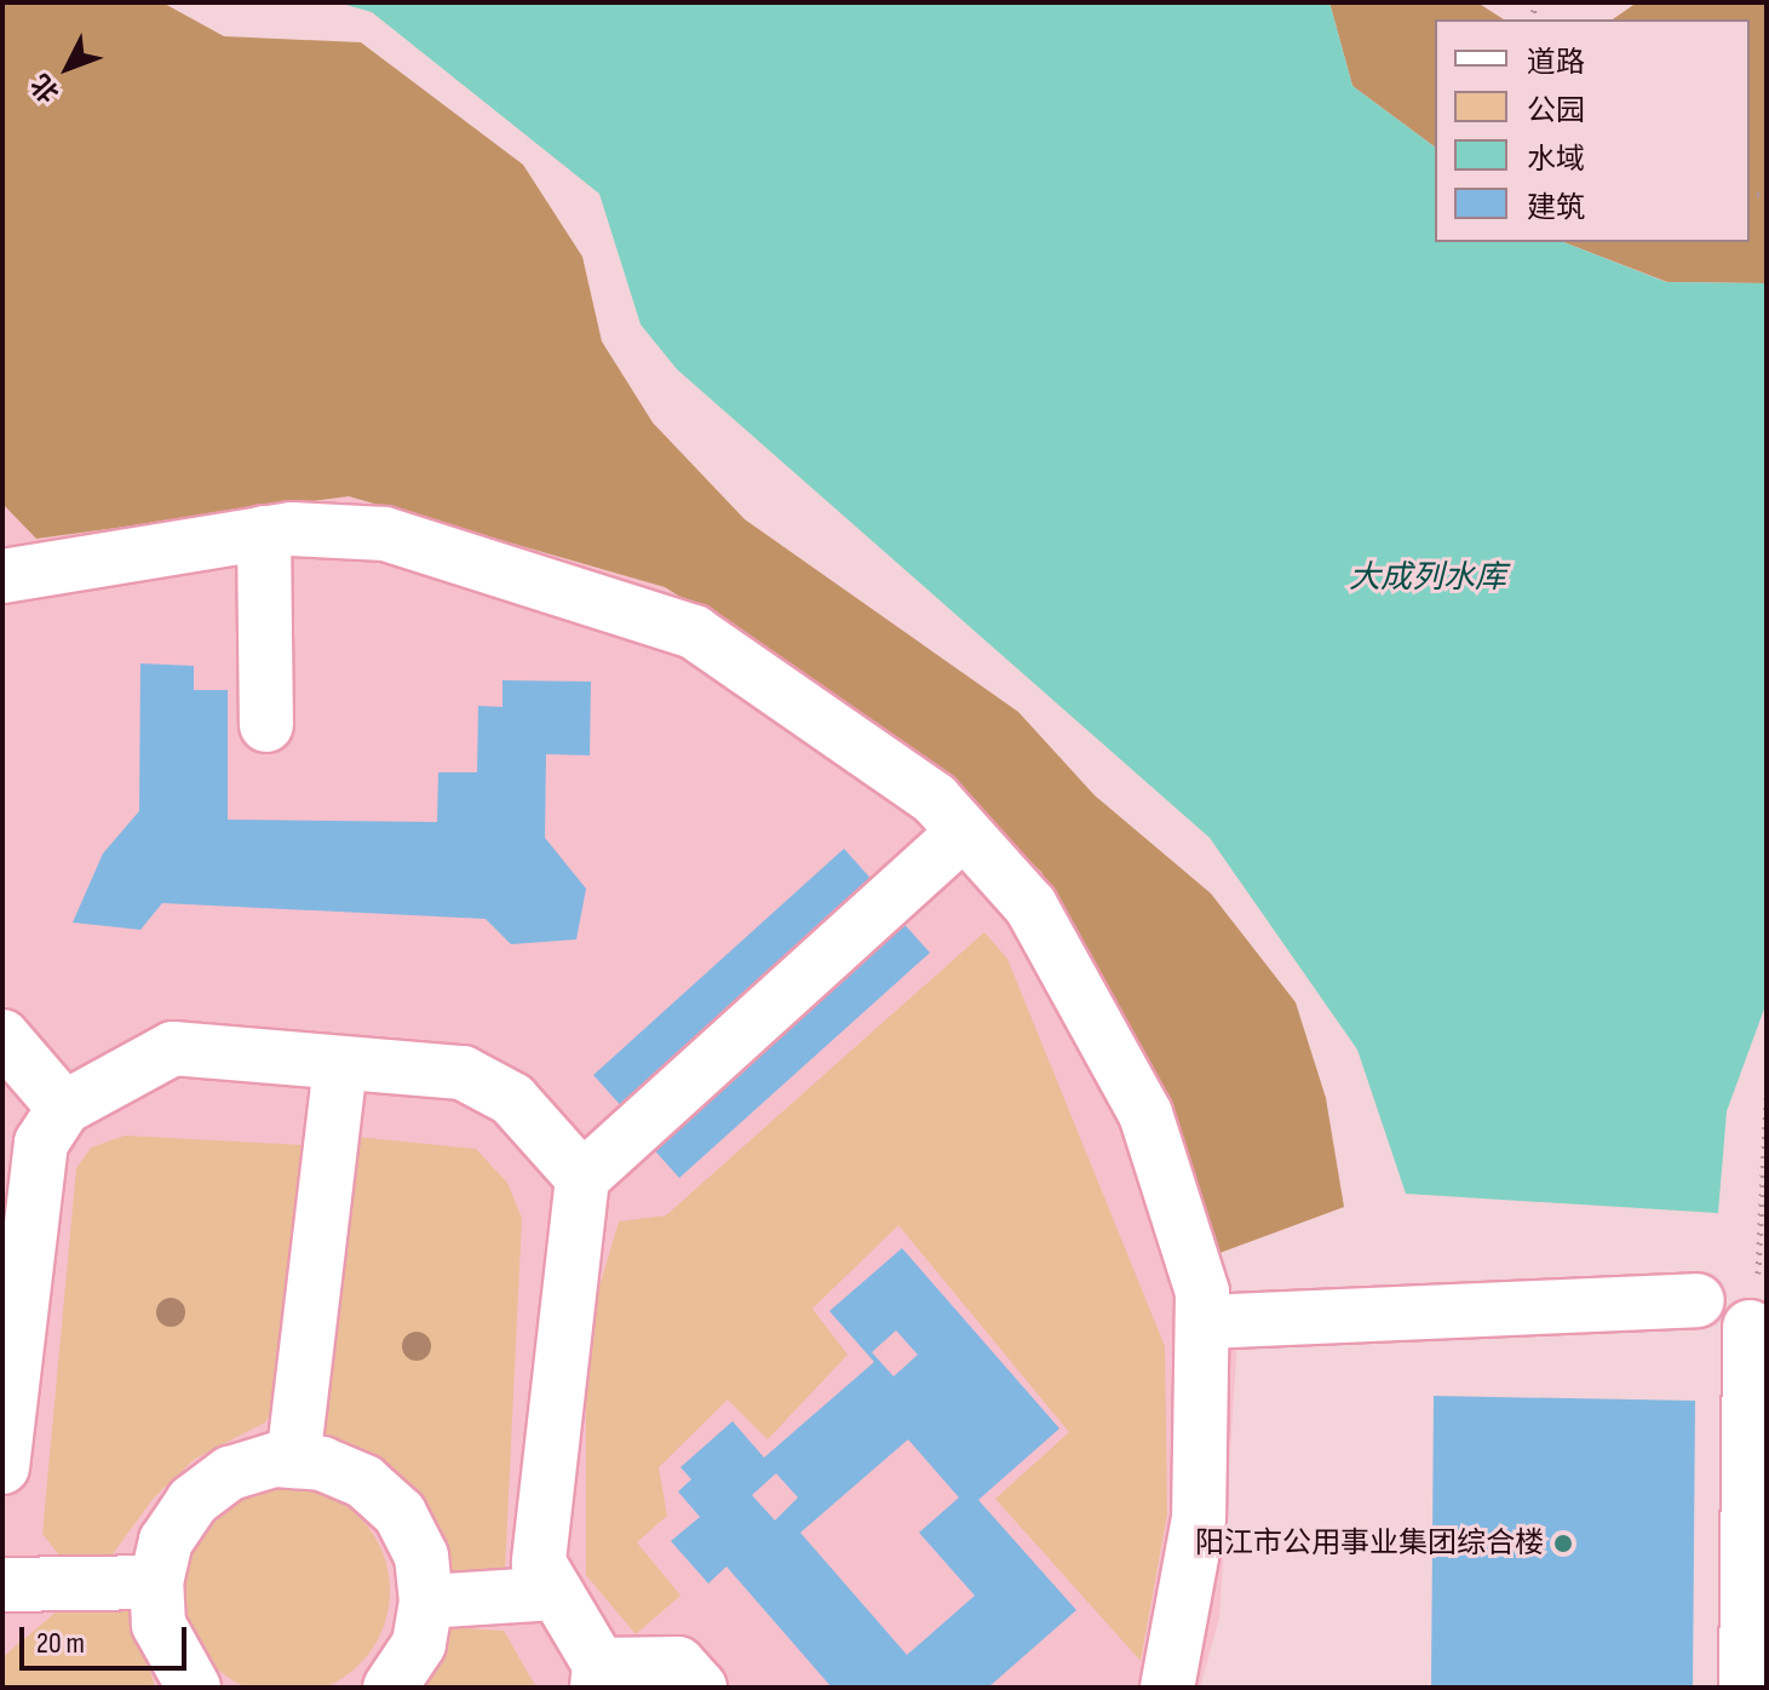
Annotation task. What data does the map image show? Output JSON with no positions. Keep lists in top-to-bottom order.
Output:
{
  "water": ["大成列水库"],
  "places": ["阳江市公用事业集团综合楼"],
  "legend": [
    "道路",
    "公园",
    "水域",
    "建筑"
  ],
  "scale_bar": "20 m",
  "north": "bottom left"
}
